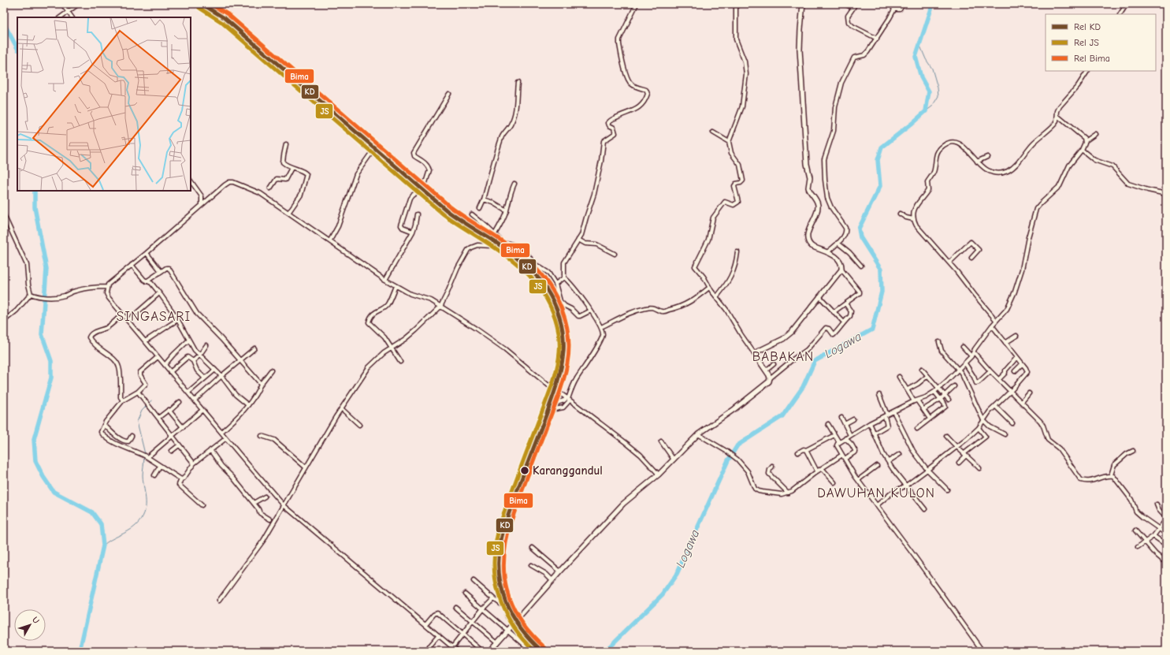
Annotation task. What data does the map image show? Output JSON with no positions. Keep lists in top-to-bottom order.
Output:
{
  "districts": ["SINGASARI", "BABAKAN", "DAWUHAN KULON"],
  "water": ["Logawa"],
  "places": ["Karanggandul"],
  "lines": ["rail line KD", "rail line Bima", "rail line JS"],
  "legend": ["Rel KD", "Rel JS", "Rel Bima"],
  "north": "top right"
}
